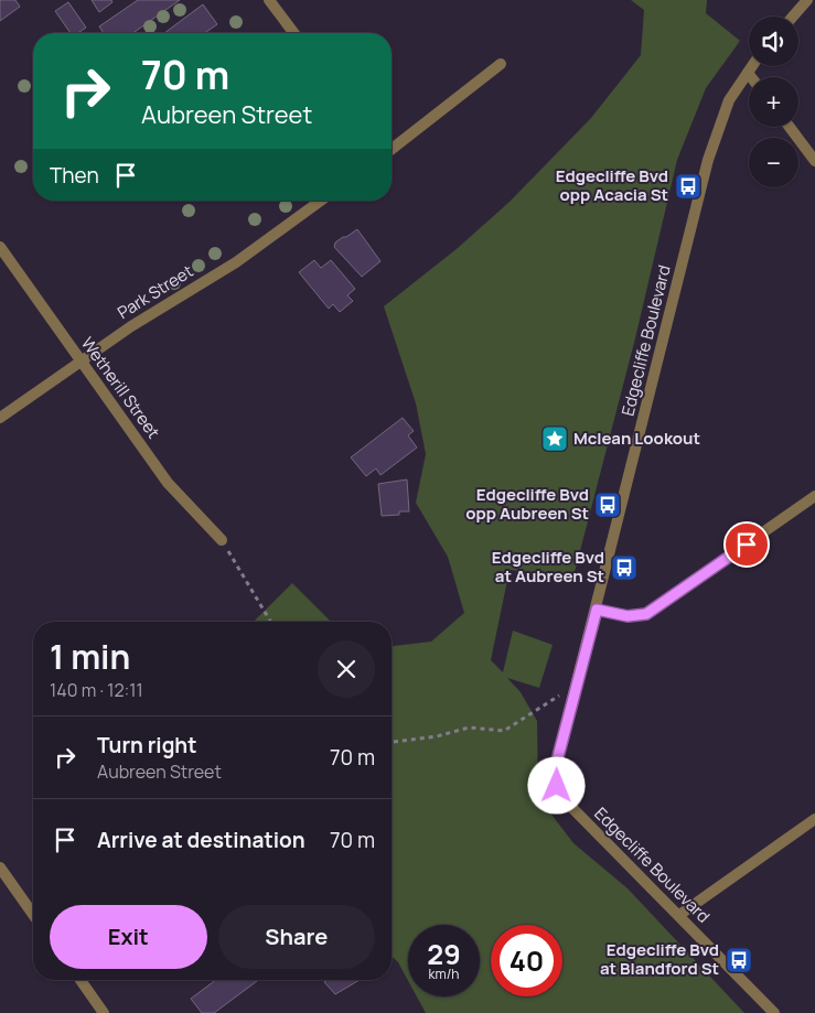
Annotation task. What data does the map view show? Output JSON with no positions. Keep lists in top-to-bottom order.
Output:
{
  "streets": {
    "street": ["Park Street", "Edgecliffe Boulevard", "Wetherill Street"]
  },
  "crossings": [
    ["Park Street", "Wetherill Street"]
  ],
  "places": {
    "bus stop": [
      "Edgecliffe Bvd opp Acacia St",
      "Edgecliffe Bvd opp Aubreen St",
      "Edgecliffe Bvd at Aubreen St",
      "Edgecliffe Bvd at Blandford St"
    ],
    "place": ["Mclean Lookout"]
  },
  "page": {
    "map_buttons": ["+", "−"],
    "turn": ["70 m", "Aubreen Street"],
    "then": "Then",
    "heading": ["1 min", "140 m · 12:11"],
    "list": [
      {
        "name": "Turn right",
        "note": "Aubreen Street",
        "value": "70 m"
      },
      {
        "name": "Arrive at destination",
        "value": "70 m"
      }
    ],
    "buttons": ["Exit", "Share"],
    "speed": "29 km/h",
    "limit": "40"
  }
}
